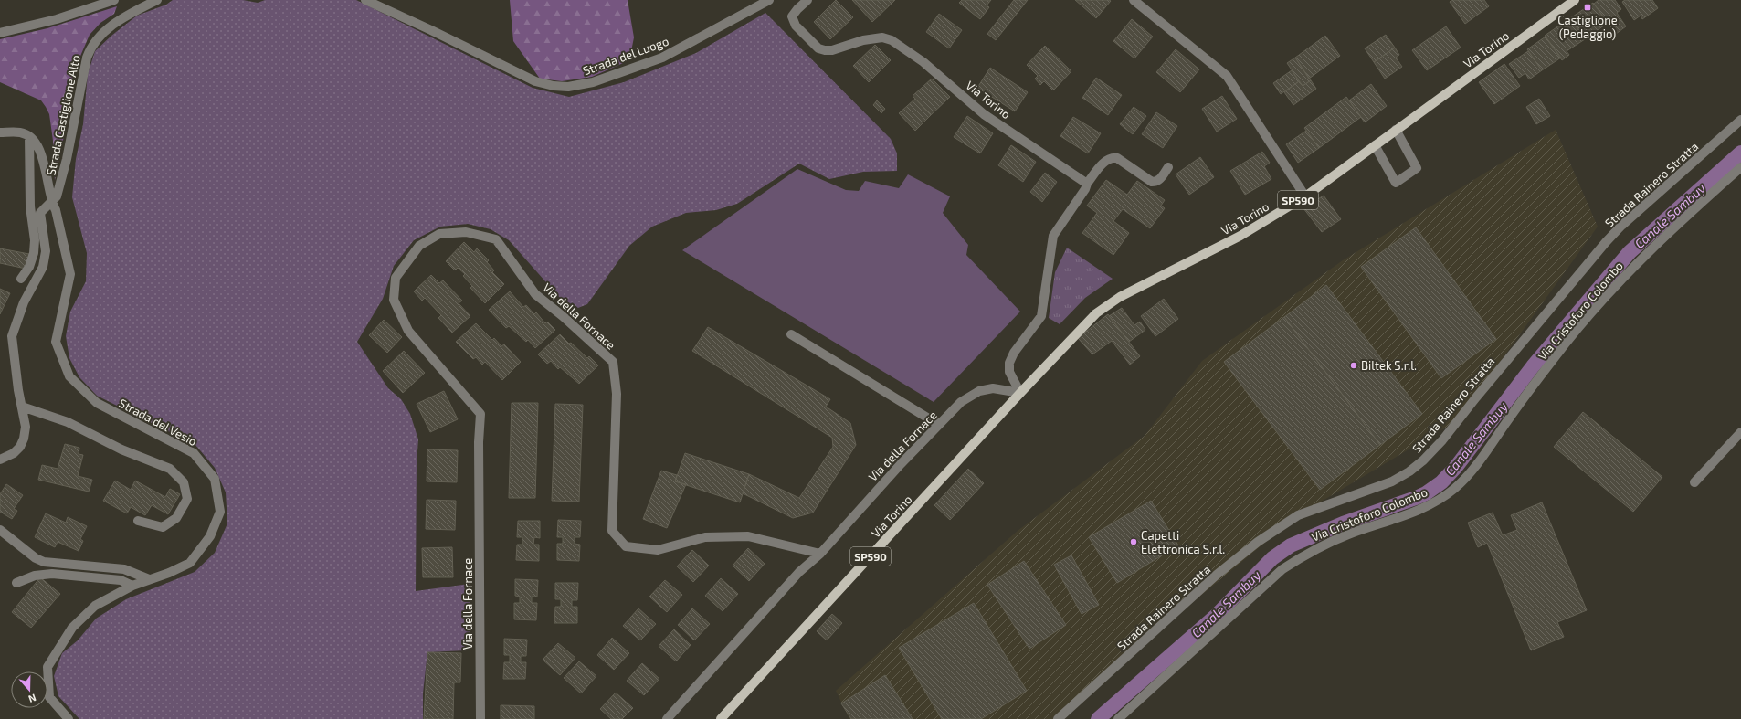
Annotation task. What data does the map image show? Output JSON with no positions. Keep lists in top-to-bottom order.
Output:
{
  "streets": {
    "main road": ["Via Torino", "SP590"],
    "street": [
      "Strada del Luogo",
      "Strada Castiglione Alto",
      "Strada Rainero Stratta",
      "Via Cristoforo Colombo",
      "Via della Fornace",
      "Strada del Vesio"
    ]
  },
  "crossings": [
    ["Via Torino", "Via della Fornace"],
    ["Strada Castiglione Alto", "Strada del Vesio"]
  ],
  "water": ["Canale Sambuy"],
  "places": {
    "transit": ["Castiglione (Pedaggio)"],
    "other": ["Biltek S.r.l.", "Capetti Elettronica S.r.l."]
  },
  "north": "bottom"
}
